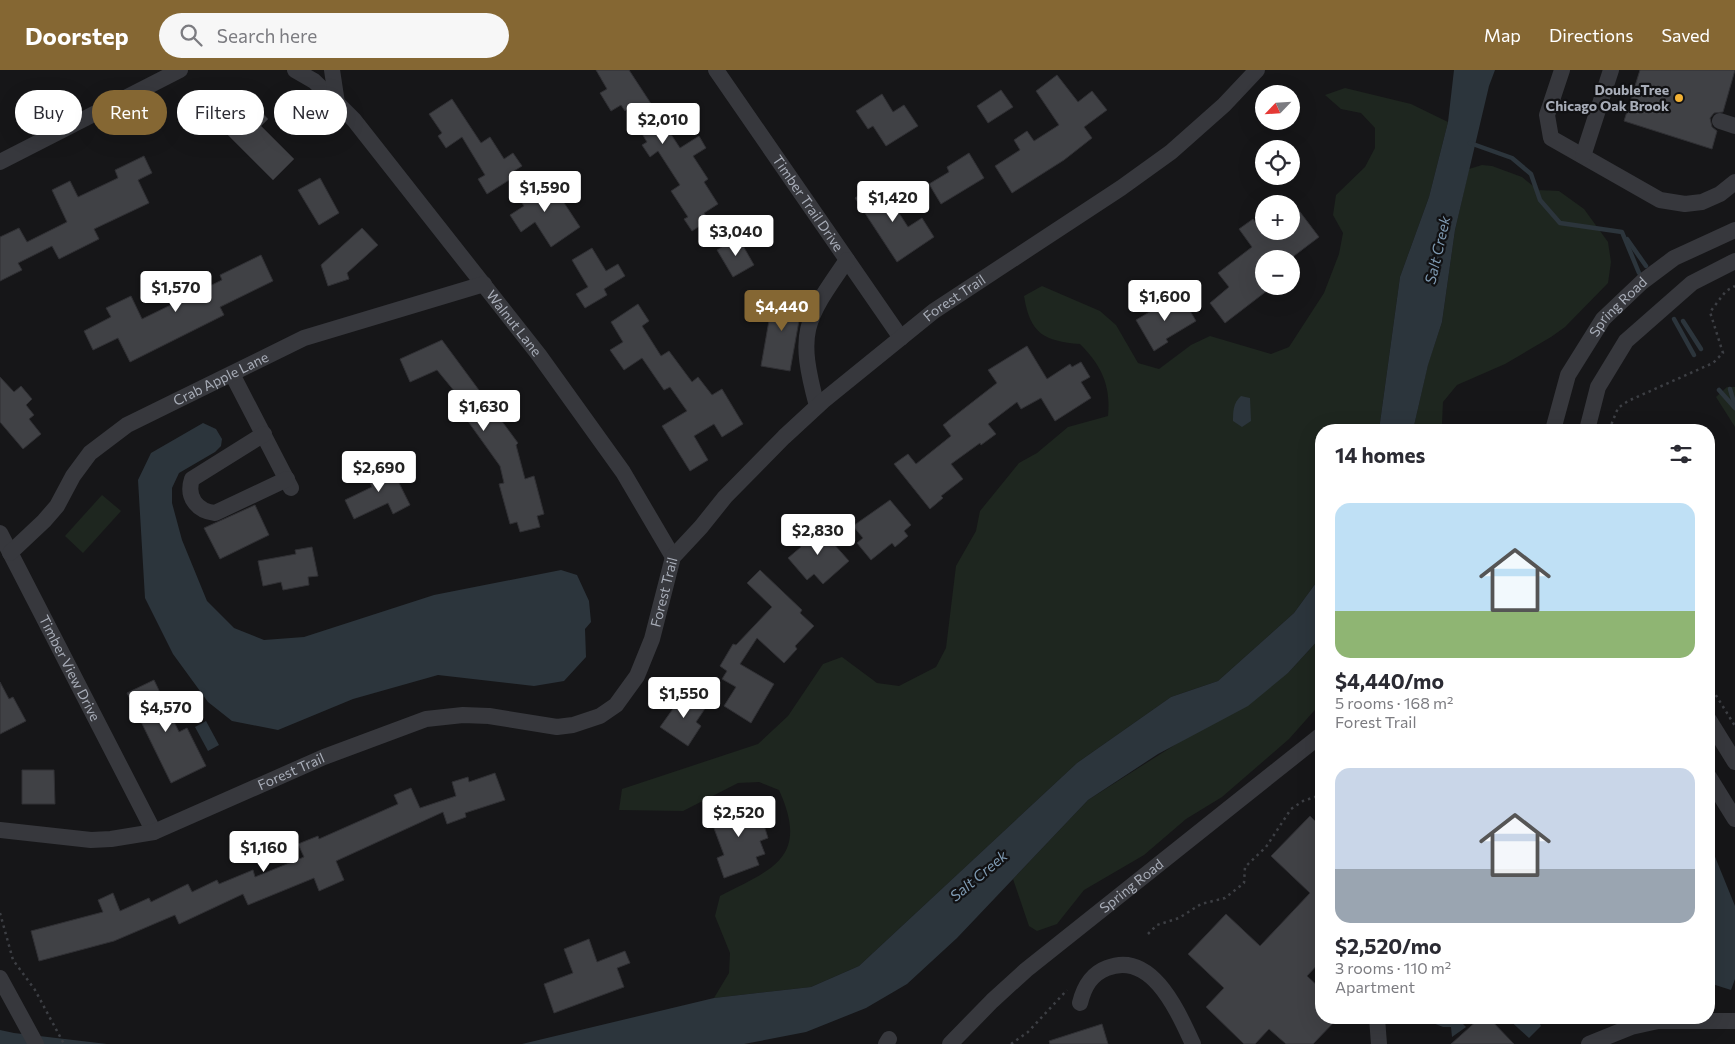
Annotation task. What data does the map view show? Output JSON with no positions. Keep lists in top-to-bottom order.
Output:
{
  "streets": {
    "street": [
      "Timber Trail Drive",
      "Forest Trail",
      "Spring Road",
      "Walnut Lane",
      "Crab Apple Lane",
      "Timber View Drive"
    ]
  },
  "crossings": [
    ["Timber Trail Drive", "Forest Trail"],
    ["Forest Trail", "Walnut Lane"],
    ["Forest Trail", "Timber View Drive"],
    ["Walnut Lane", "Crab Apple Lane"],
    ["Crab Apple Lane", "Timber View Drive"]
  ],
  "water": ["Salt Creek"],
  "places": ["DoubleTree Chicago Oak Brook"],
  "north": "bottom left",
  "page": {
    "header": "Doorstep",
    "search": "Search here",
    "nav": ["Map", "Directions", "Saved"],
    "map_buttons": ["+", "−"],
    "chip": [
      "Buy",
      "Rent",
      "Filters",
      "New"
    ],
    "price": [
      "$2,010",
      "$1,590",
      "$1,420",
      "$3,040",
      "$1,570",
      "$1,600",
      "$4,440",
      "$1,630",
      "$2,690",
      "$2,830",
      "$1,550",
      "$4,570",
      "$2,520",
      "$1,160"
    ],
    "heading": "14 homes",
    "list": [
      {
        "name": "$4,440/mo",
        "note": "5 rooms · 168 m² · Forest Trail"
      },
      {
        "name": "$2,520/mo",
        "note": "3 rooms · 110 m² · Apartment"
      }
    ]
  }
}
